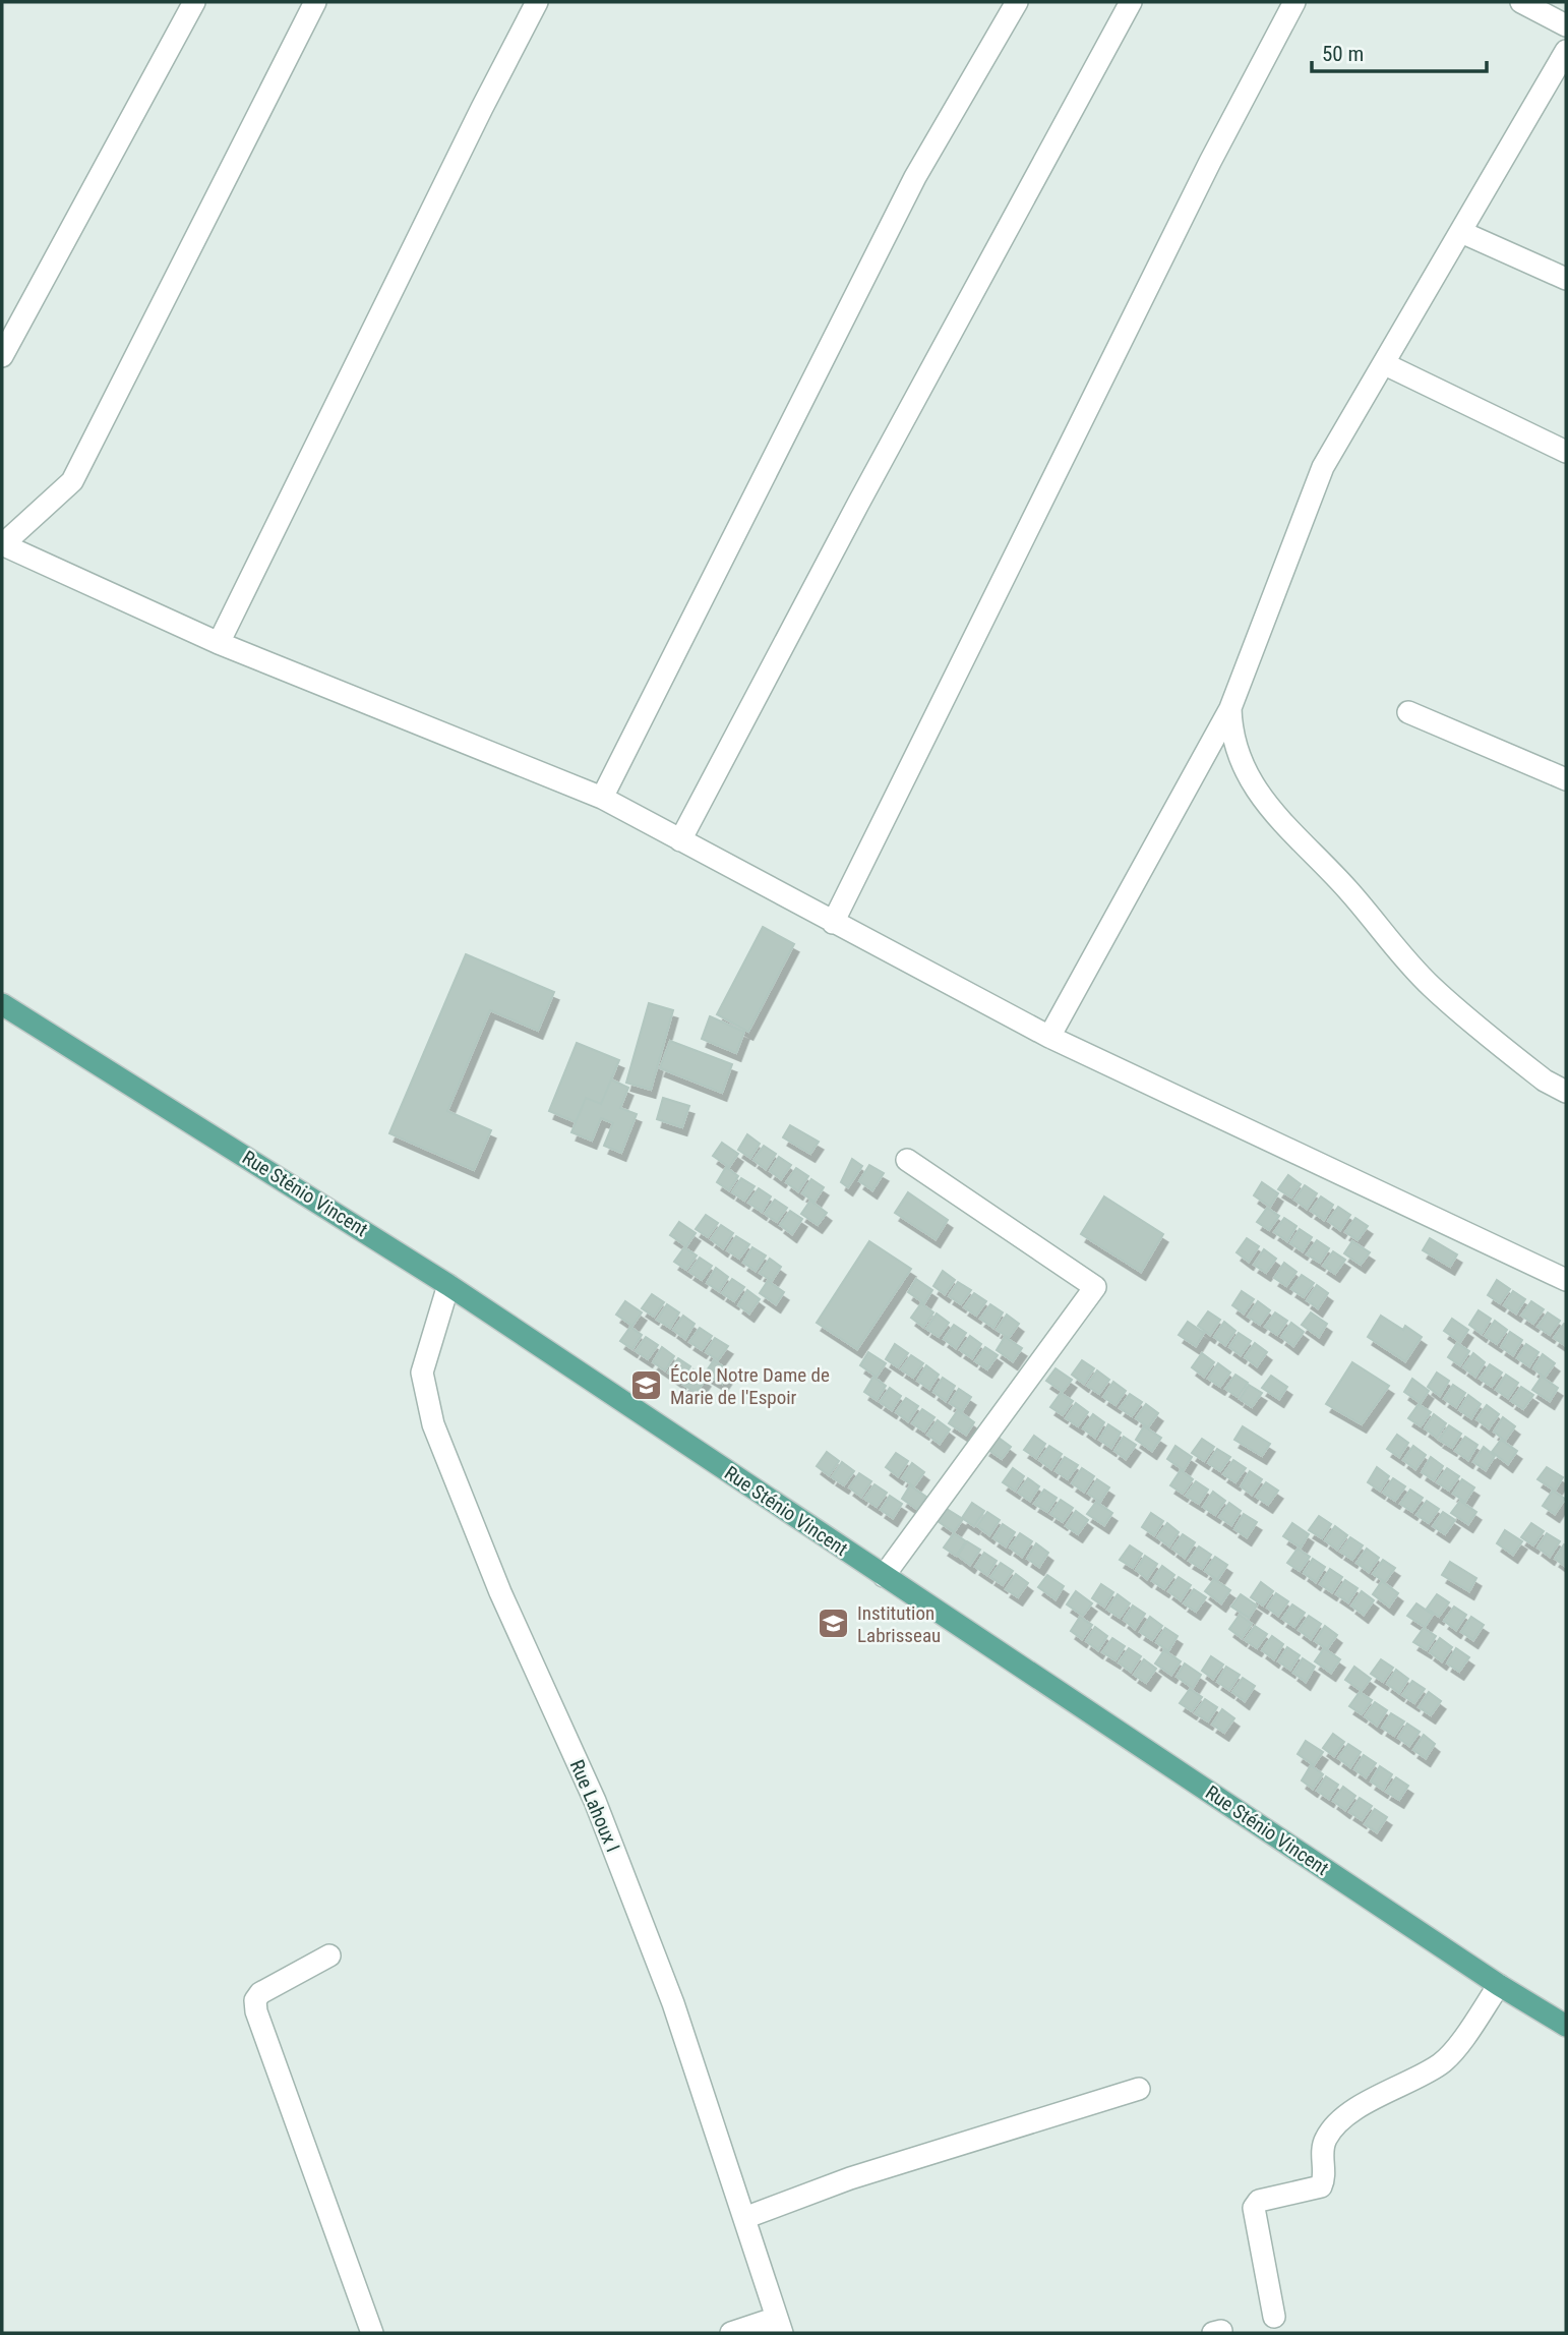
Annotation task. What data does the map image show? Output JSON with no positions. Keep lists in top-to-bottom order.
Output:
{
  "streets": {
    "main road": ["Rue Sténio Vincent"],
    "street": ["Rue Lahoux I"]
  },
  "crossings": [
    ["Rue Sténio Vincent", "Rue Lahoux I"]
  ],
  "places": {
    "school or university": ["École Notre Dame de Marie de l'Espoir", "Institution Labrisseau"]
  },
  "scale_bar": "50 m"
}
